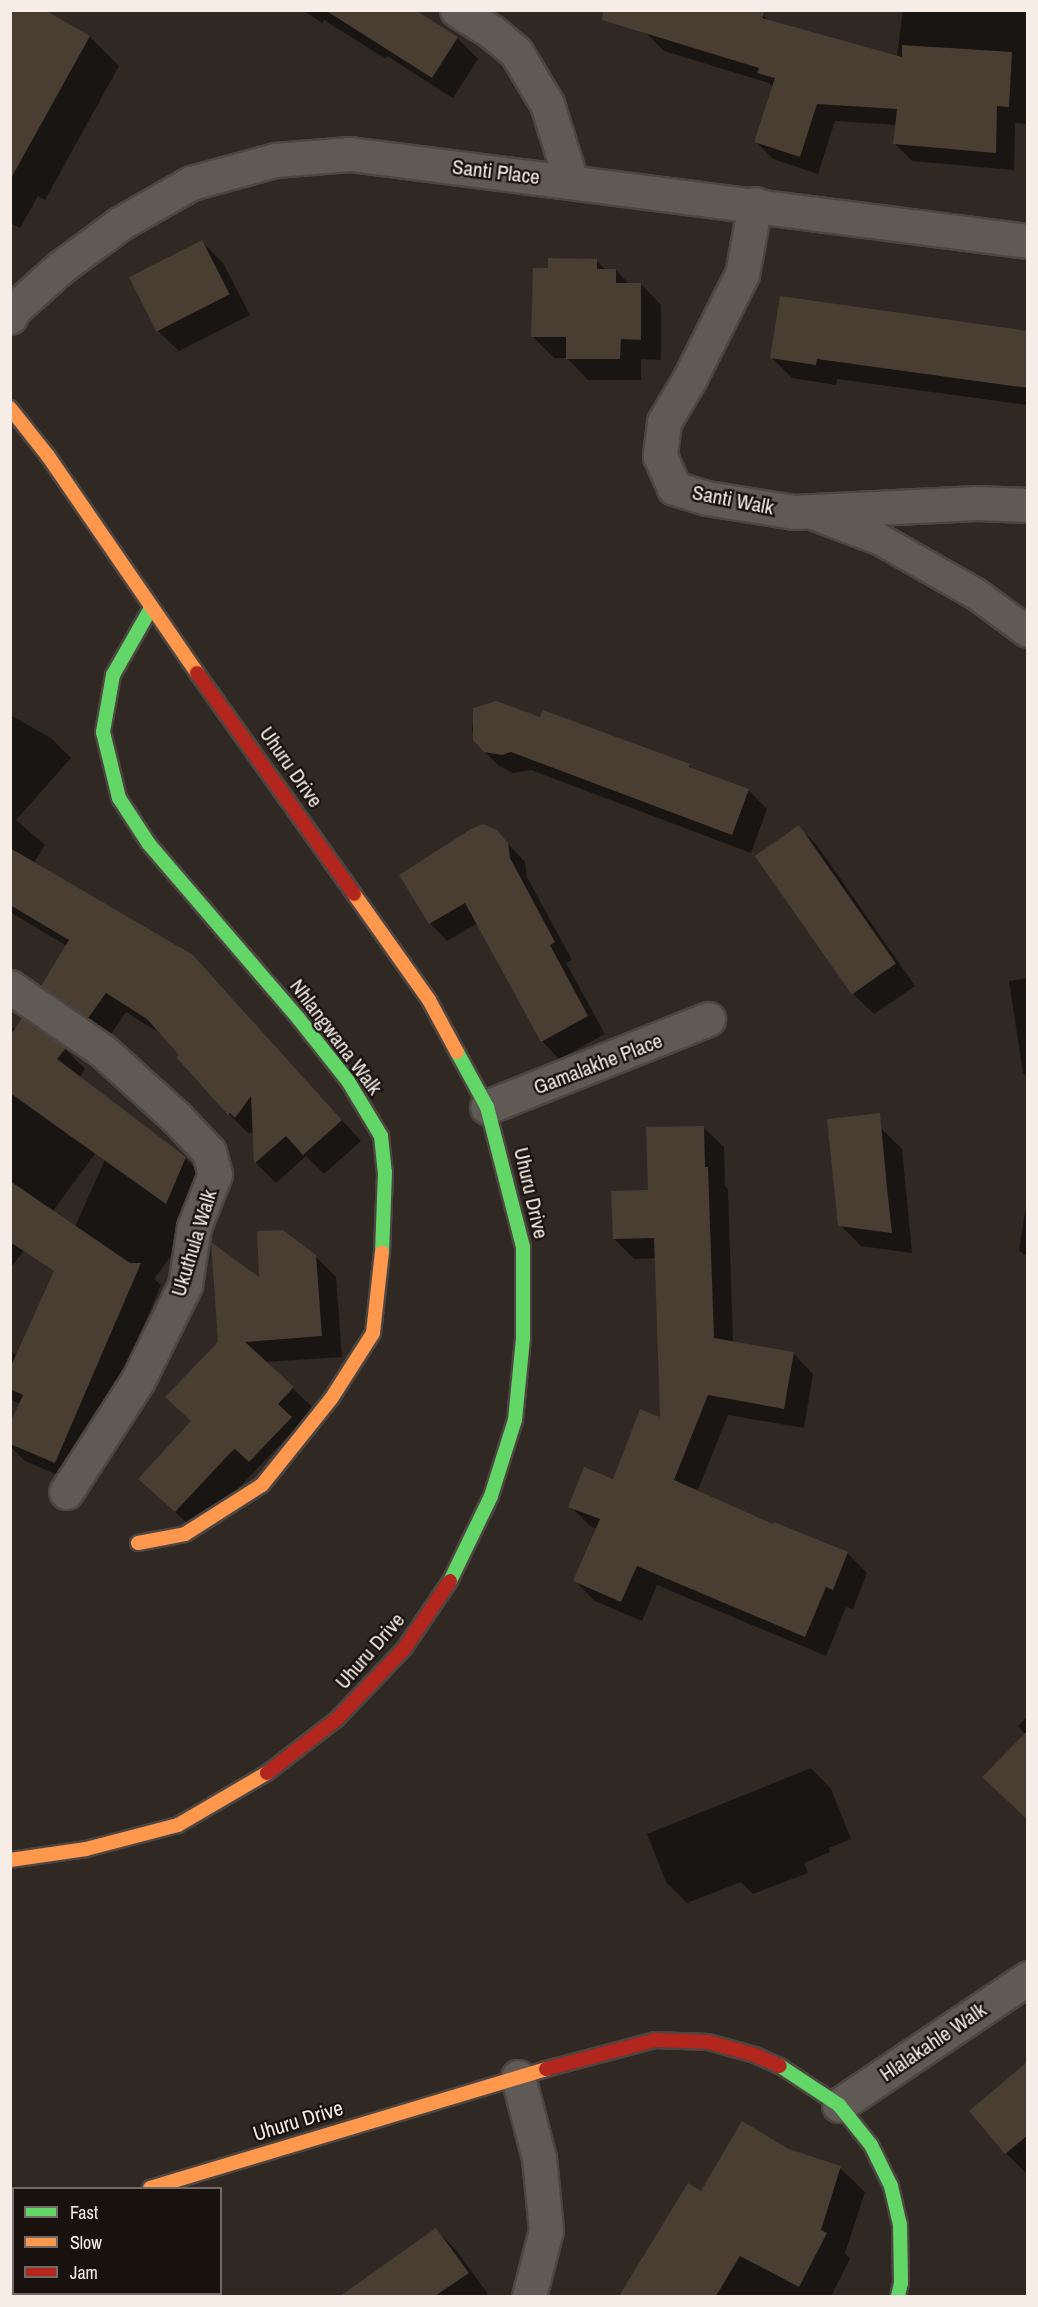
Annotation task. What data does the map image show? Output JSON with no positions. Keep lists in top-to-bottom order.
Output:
{
  "streets": {
    "street": [
      "Santi Place",
      "Santi Walk",
      "Uhuru Drive",
      "Nhlangwana Walk",
      "Gamalakhe Place",
      "Ukuthula Walk",
      "Hlalakahle Walk"
    ]
  },
  "crossings": [
    ["Santi Place", "Santi Walk"],
    ["Uhuru Drive", "Nhlangwana Walk"],
    ["Uhuru Drive", "Gamalakhe Place"],
    ["Uhuru Drive", "Hlalakahle Walk"]
  ],
  "legend": ["Fast", "Slow", "Jam"]
}
